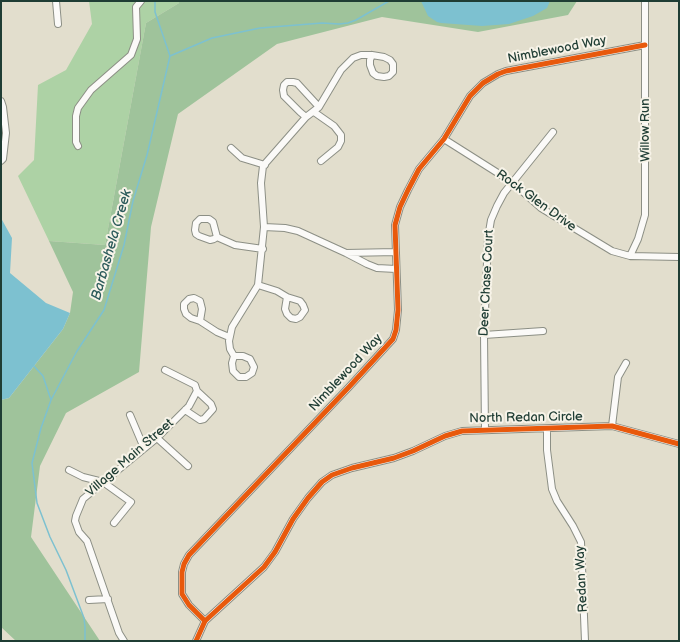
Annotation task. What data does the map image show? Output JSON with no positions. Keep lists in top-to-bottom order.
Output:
{
  "streets": {
    "street": [
      "Nimblewood Way",
      "Willow Run",
      "Rock Glen Drive",
      "Deer Chase Court",
      "North Redan Circle",
      "Village Main Street",
      "Redan Way"
    ]
  },
  "crossings": [
    ["Nimblewood Way", "Willow Run"],
    ["Nimblewood Way", "Rock Glen Drive"],
    ["Nimblewood Way", "North Redan Circle"],
    ["Willow Run", "Rock Glen Drive"],
    ["Rock Glen Drive", "Deer Chase Court"],
    ["Deer Chase Court", "North Redan Circle"],
    ["North Redan Circle", "Redan Way"]
  ],
  "water": ["Barbashela Creek"]
}
